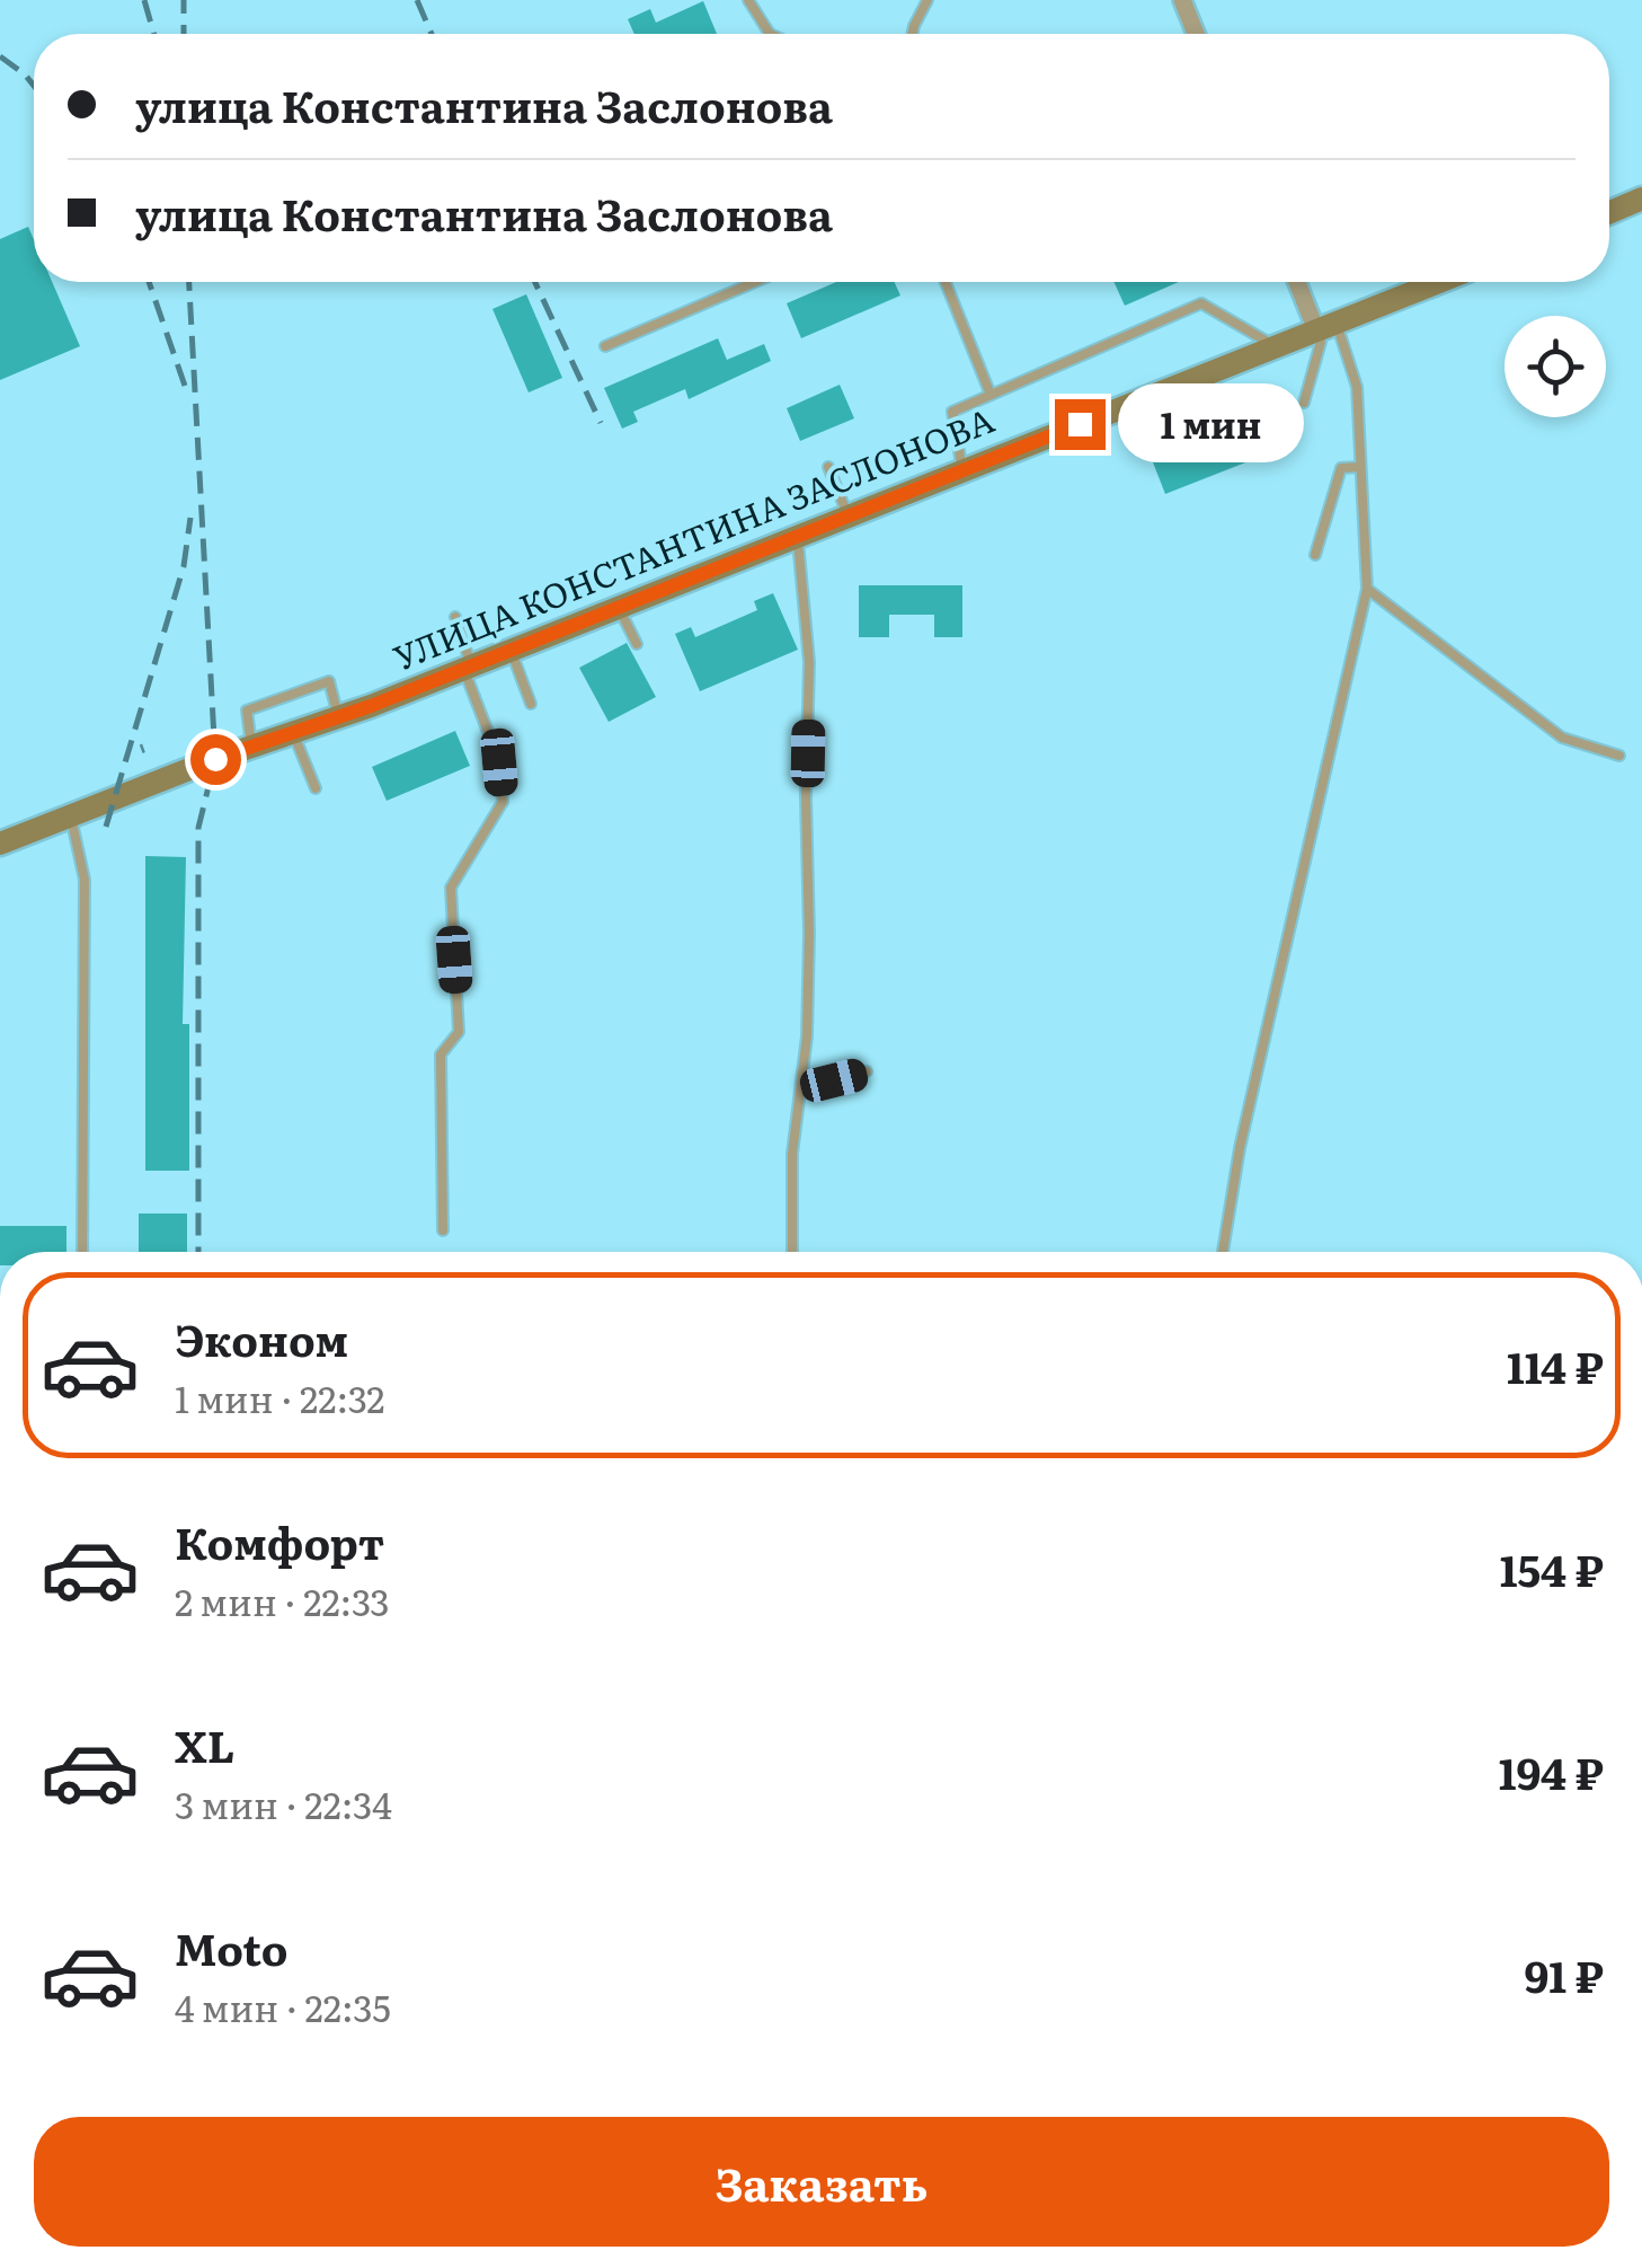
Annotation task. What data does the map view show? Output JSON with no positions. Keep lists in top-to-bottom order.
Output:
{
  "streets": {
    "street": ["УЛИЦА КОНСТАНТИНА ЗАСЛОНОВА"]
  },
  "page": {
    "banner": ["улица Константина Заслонова", "улица Константина Заслонова"],
    "bubble": "1 мин",
    "list": [
      {
        "name": "Эконом",
        "note": "1 мин · 22:32",
        "value": "114 ₽"
      },
      {
        "name": "Комфорт",
        "note": "2 мин · 22:33",
        "value": "154 ₽"
      },
      {
        "name": "XL",
        "note": "3 мин · 22:34",
        "value": "194 ₽"
      },
      {
        "name": "Moto",
        "note": "4 мин · 22:35",
        "value": "91 ₽"
      }
    ],
    "buttons": "Заказать"
  }
}
